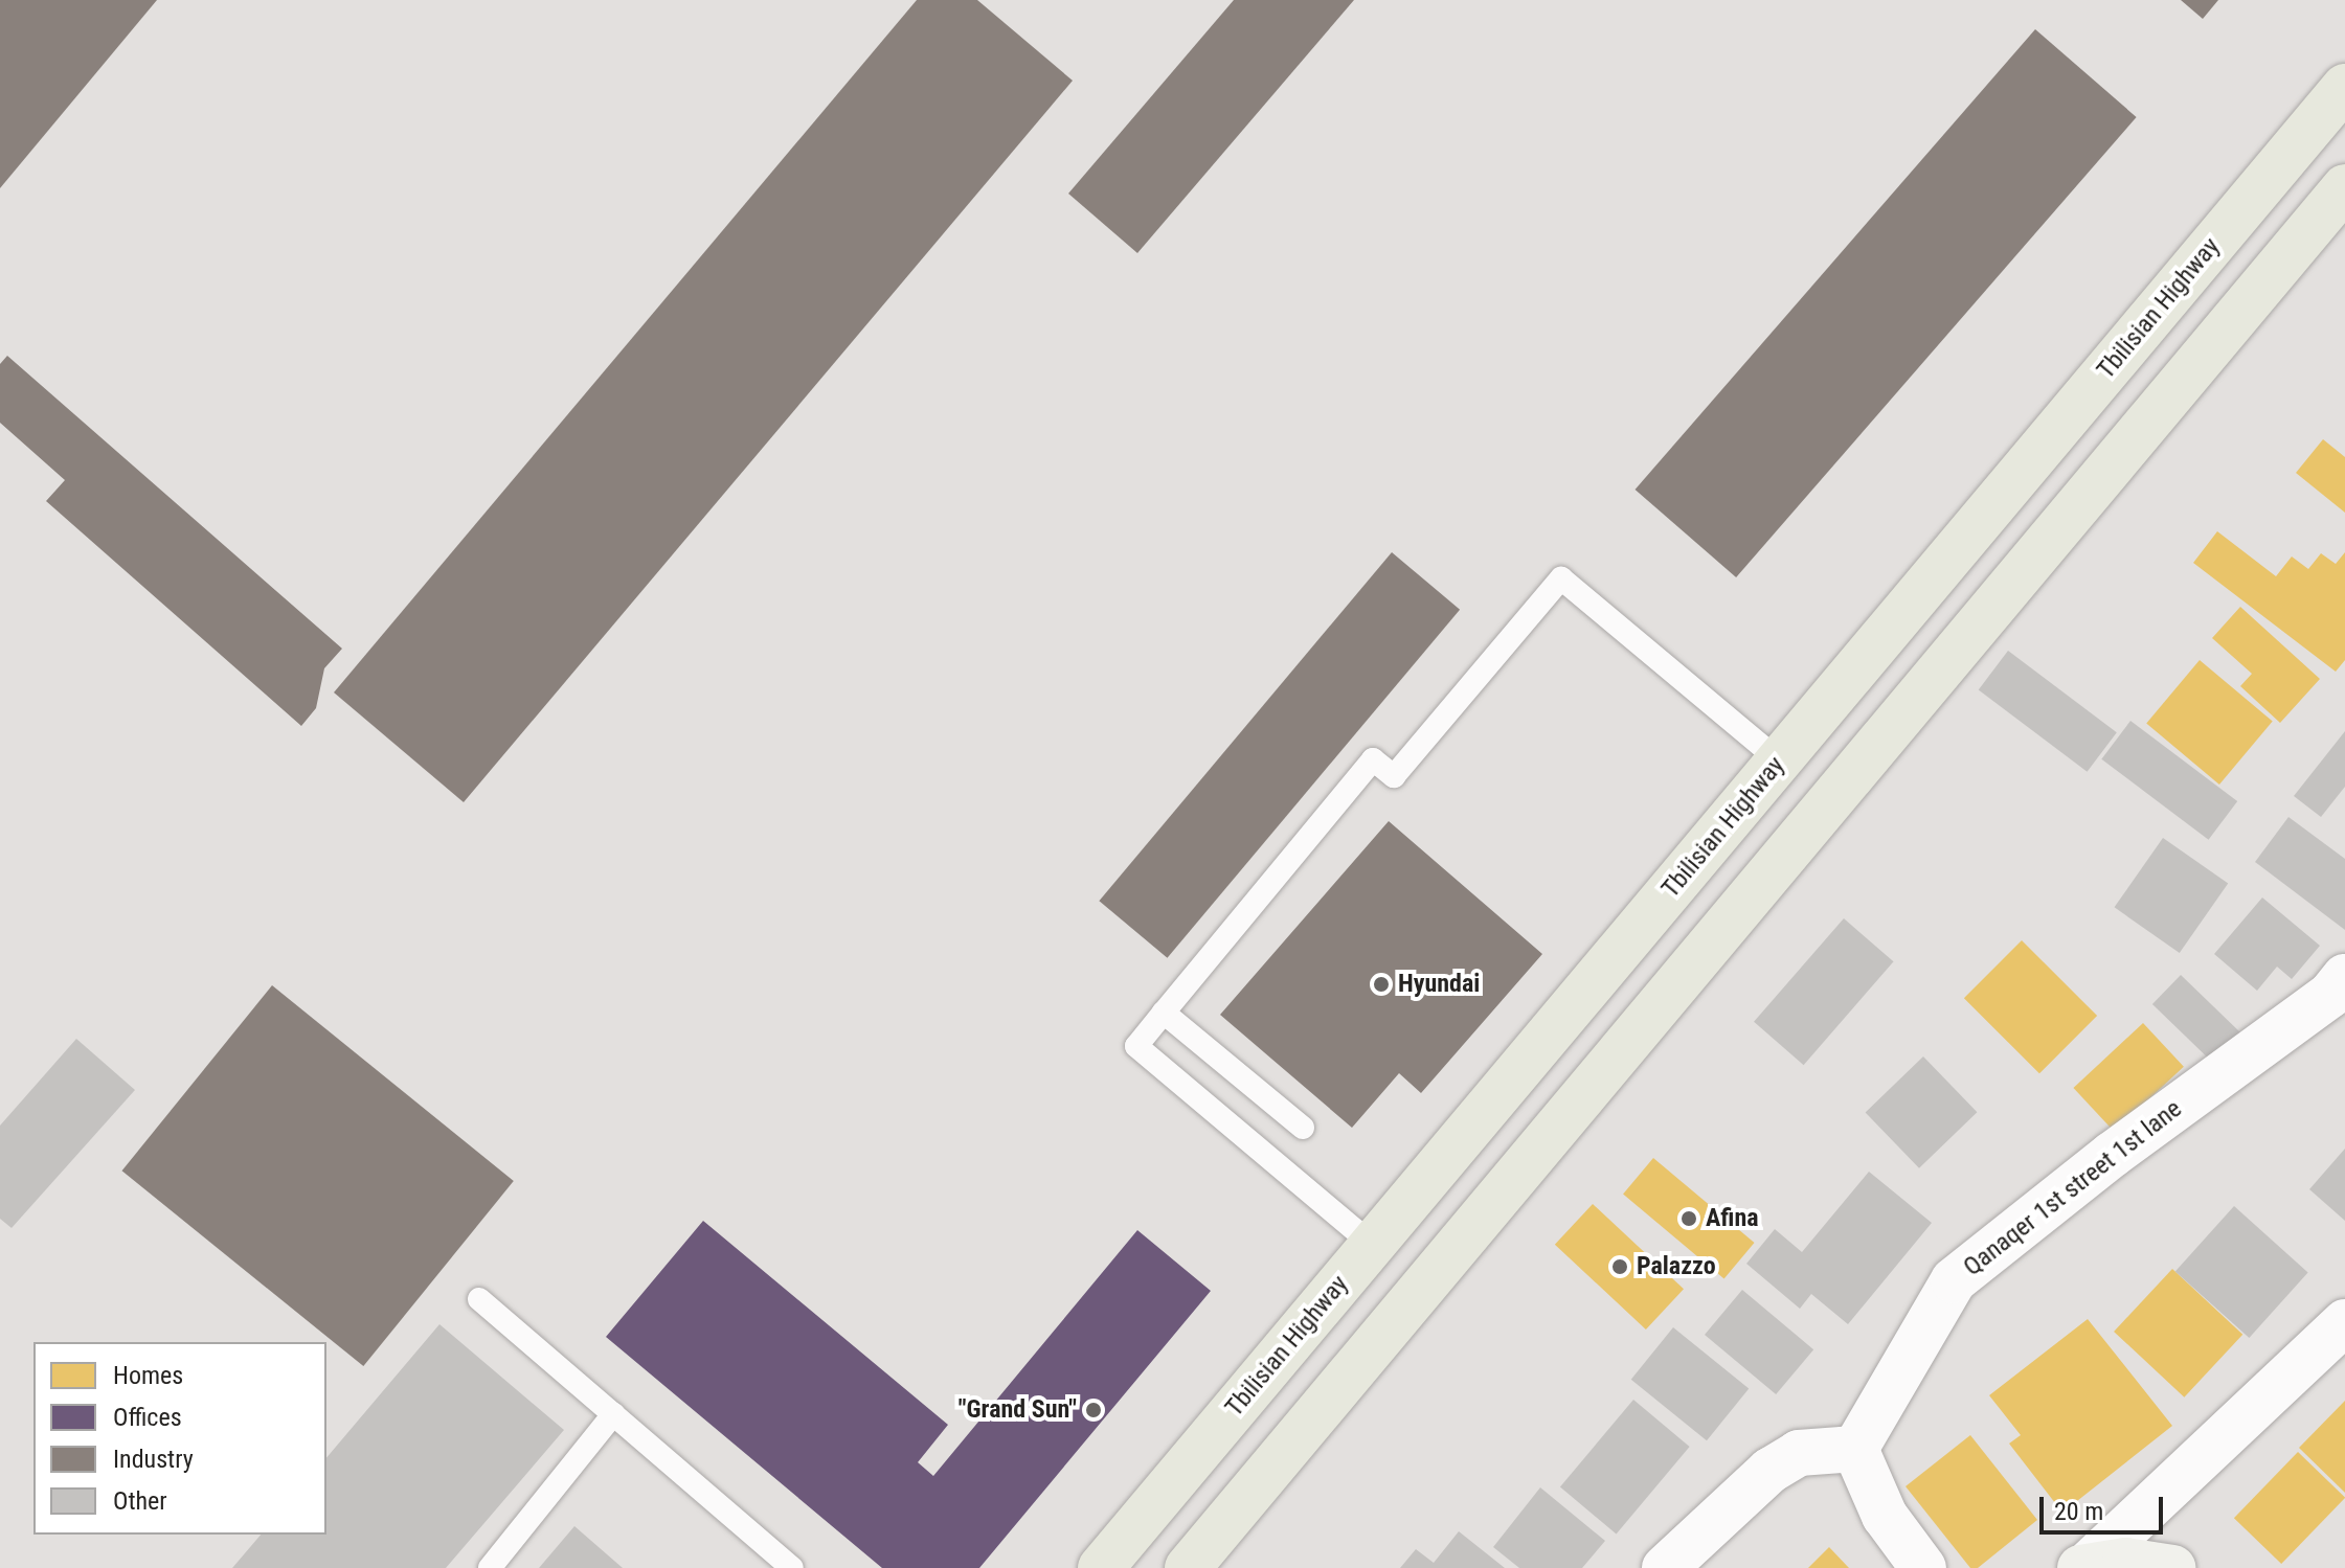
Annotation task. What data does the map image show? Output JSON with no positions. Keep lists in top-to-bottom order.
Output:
{
  "streets": {
    "main road": ["Tbilisian Highway"],
    "street": ["Qanaqer 1st street 1st lane"]
  },
  "places": [
    "Hyundai",
    "Afina",
    "Palazzo",
    "\"Grand Sun\""
  ],
  "legend": [
    "Homes",
    "Offices",
    "Industry",
    "Other"
  ],
  "scale_bar": "20 m"
}
